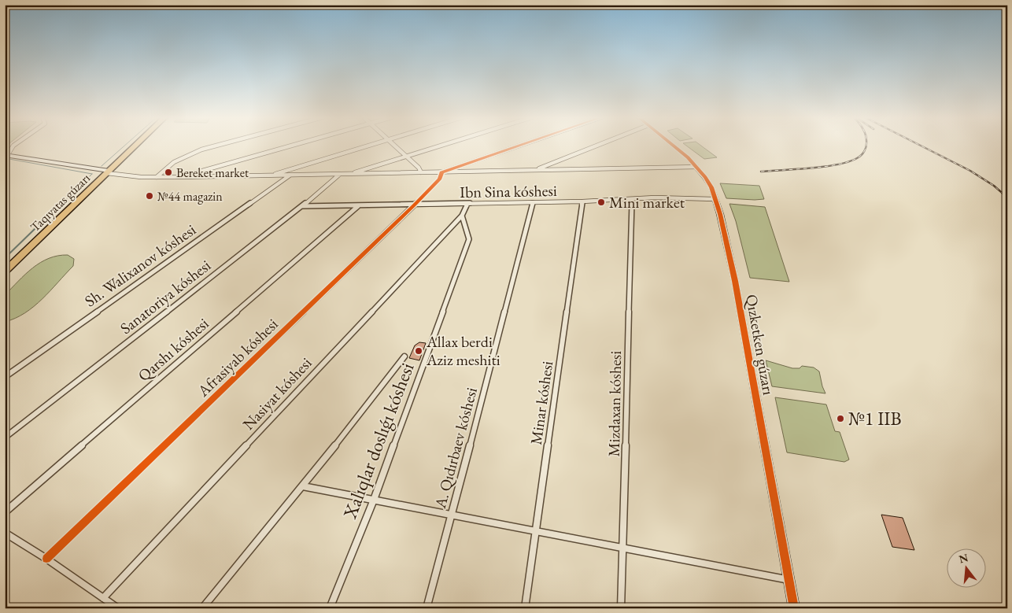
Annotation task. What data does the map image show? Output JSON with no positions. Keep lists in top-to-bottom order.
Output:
{
  "streets": {
    "highway": ["Taqıyatas gúzarı"],
    "street": [
      "Ibn Sina kóshesi",
      "Sh. Walixanov kóshesi",
      "Sanatoriya kóshesi",
      "Qızketken gúzarı",
      "Qarshı kóshesi",
      "Afrasiyab kóshesi",
      "Nasiyat kóshesi",
      "Minar kóshesi",
      "Mizdaxan kóshesi",
      "Xalıqlar doslıǵı kóshesi",
      "A. Qıdırbaev kóshesi"
    ]
  },
  "crossings": [
    ["Ibn Sina kóshesi", "Sanatoriya kóshesi"],
    ["Ibn Sina kóshesi", "Qızketken gúzarı"],
    ["Ibn Sina kóshesi", "Qarshı kóshesi"],
    ["Ibn Sina kóshesi", "Afrasiyab kóshesi"],
    ["Ibn Sina kóshesi", "Nasiyat kóshesi"],
    ["Ibn Sina kóshesi", "Minar kóshesi"],
    ["Ibn Sina kóshesi", "Mizdaxan kóshesi"],
    ["Ibn Sina kóshesi", "A. Qıdırbaev kóshesi"],
    ["Nasiyat kóshesi", "Xalıqlar doslıǵı kóshesi"]
  ],
  "places": [
    "Bereket market",
    "№44 magazin",
    "Mini market",
    "Allax berdi Aziz meshiti",
    "№1 IIB"
  ],
  "north": "top"
}
